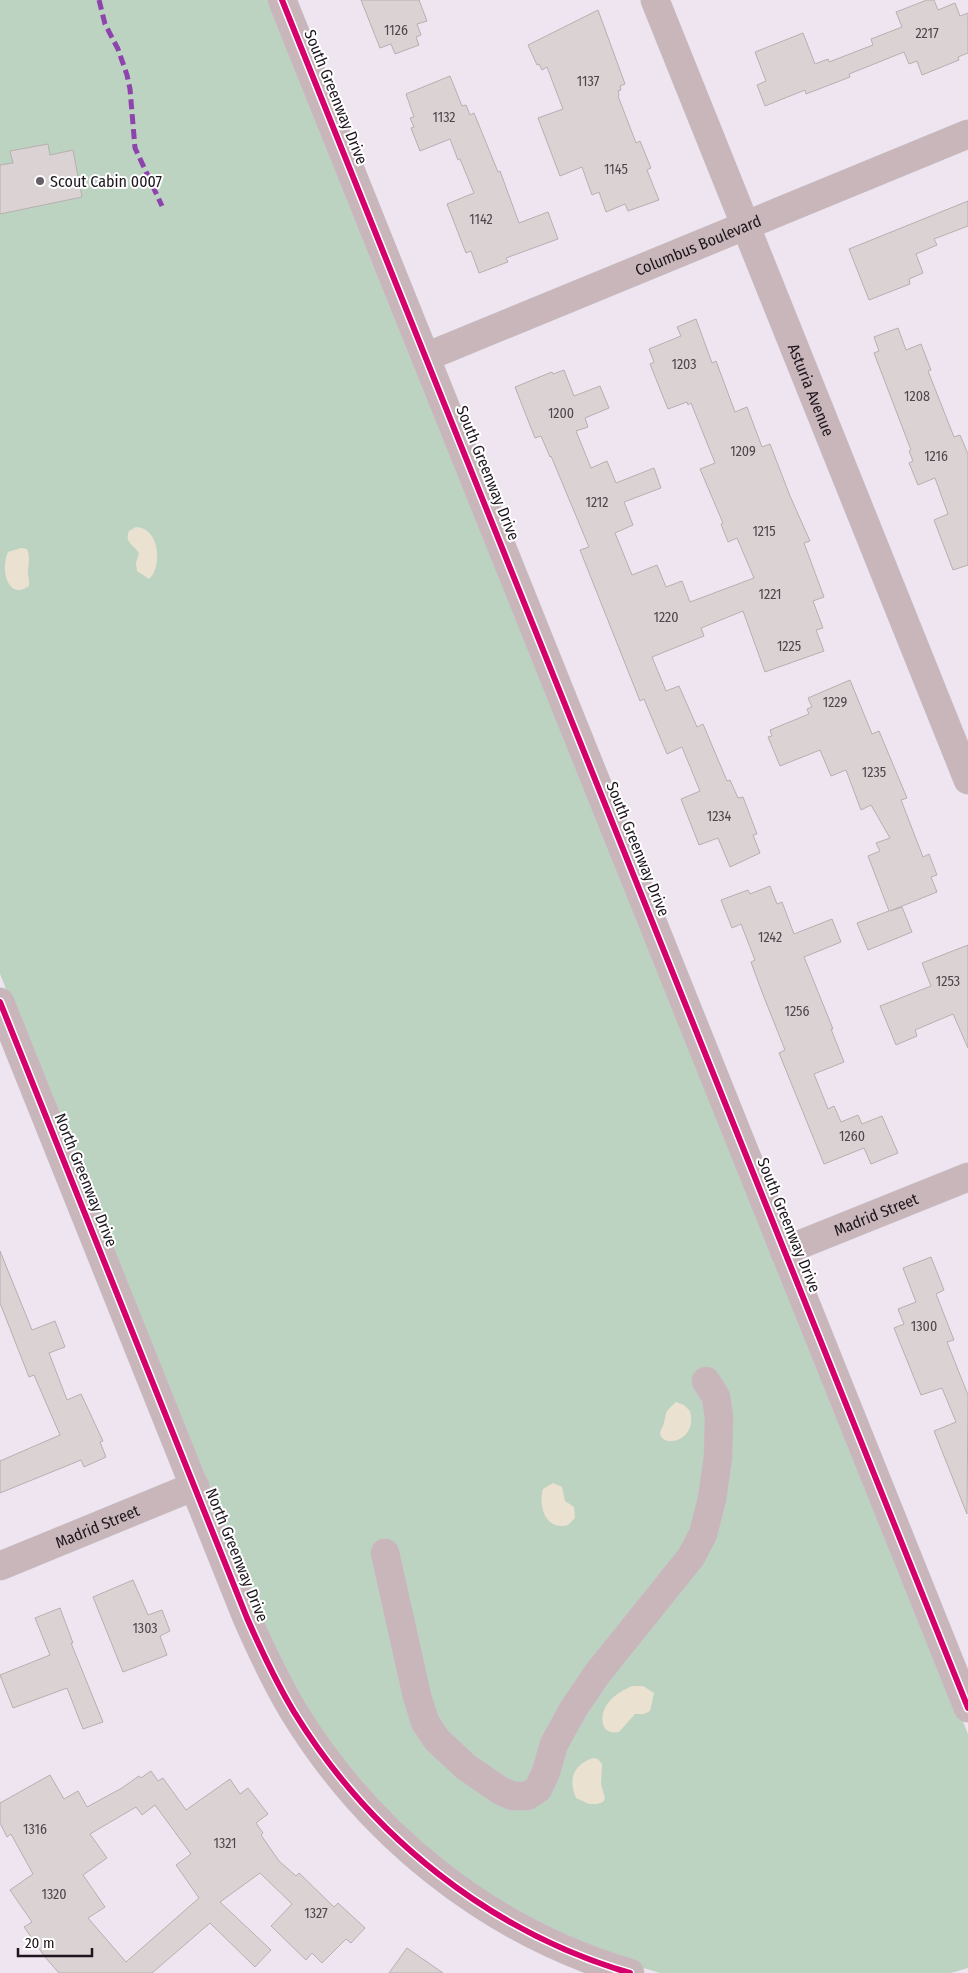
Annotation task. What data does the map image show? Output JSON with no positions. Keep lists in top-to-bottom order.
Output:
{
  "streets": {
    "street": [
      "South Greenway Drive",
      "Columbus Boulevard",
      "Asturia Avenue",
      "North Greenway Drive",
      "Madrid Street"
    ]
  },
  "crossings": [
    ["South Greenway Drive", "Columbus Boulevard"],
    ["South Greenway Drive", "Madrid Street"],
    ["Columbus Boulevard", "Asturia Avenue"],
    ["North Greenway Drive", "Madrid Street"]
  ],
  "places": ["Scout Cabin 0007"],
  "house_numbers": [
    "1126",
    "2217",
    "1137",
    "1132",
    "1145",
    "1142",
    "1203",
    "1208",
    "1200",
    "1209",
    "1216",
    "1212",
    "1215",
    "1221",
    "1220",
    "1225",
    "1229",
    "1235",
    "1234",
    "1242",
    "1253",
    "1256",
    "1260",
    "1300",
    "1303",
    "1316",
    "1321",
    "1320",
    "1327"
  ],
  "scale_bar": "20 m"
}
